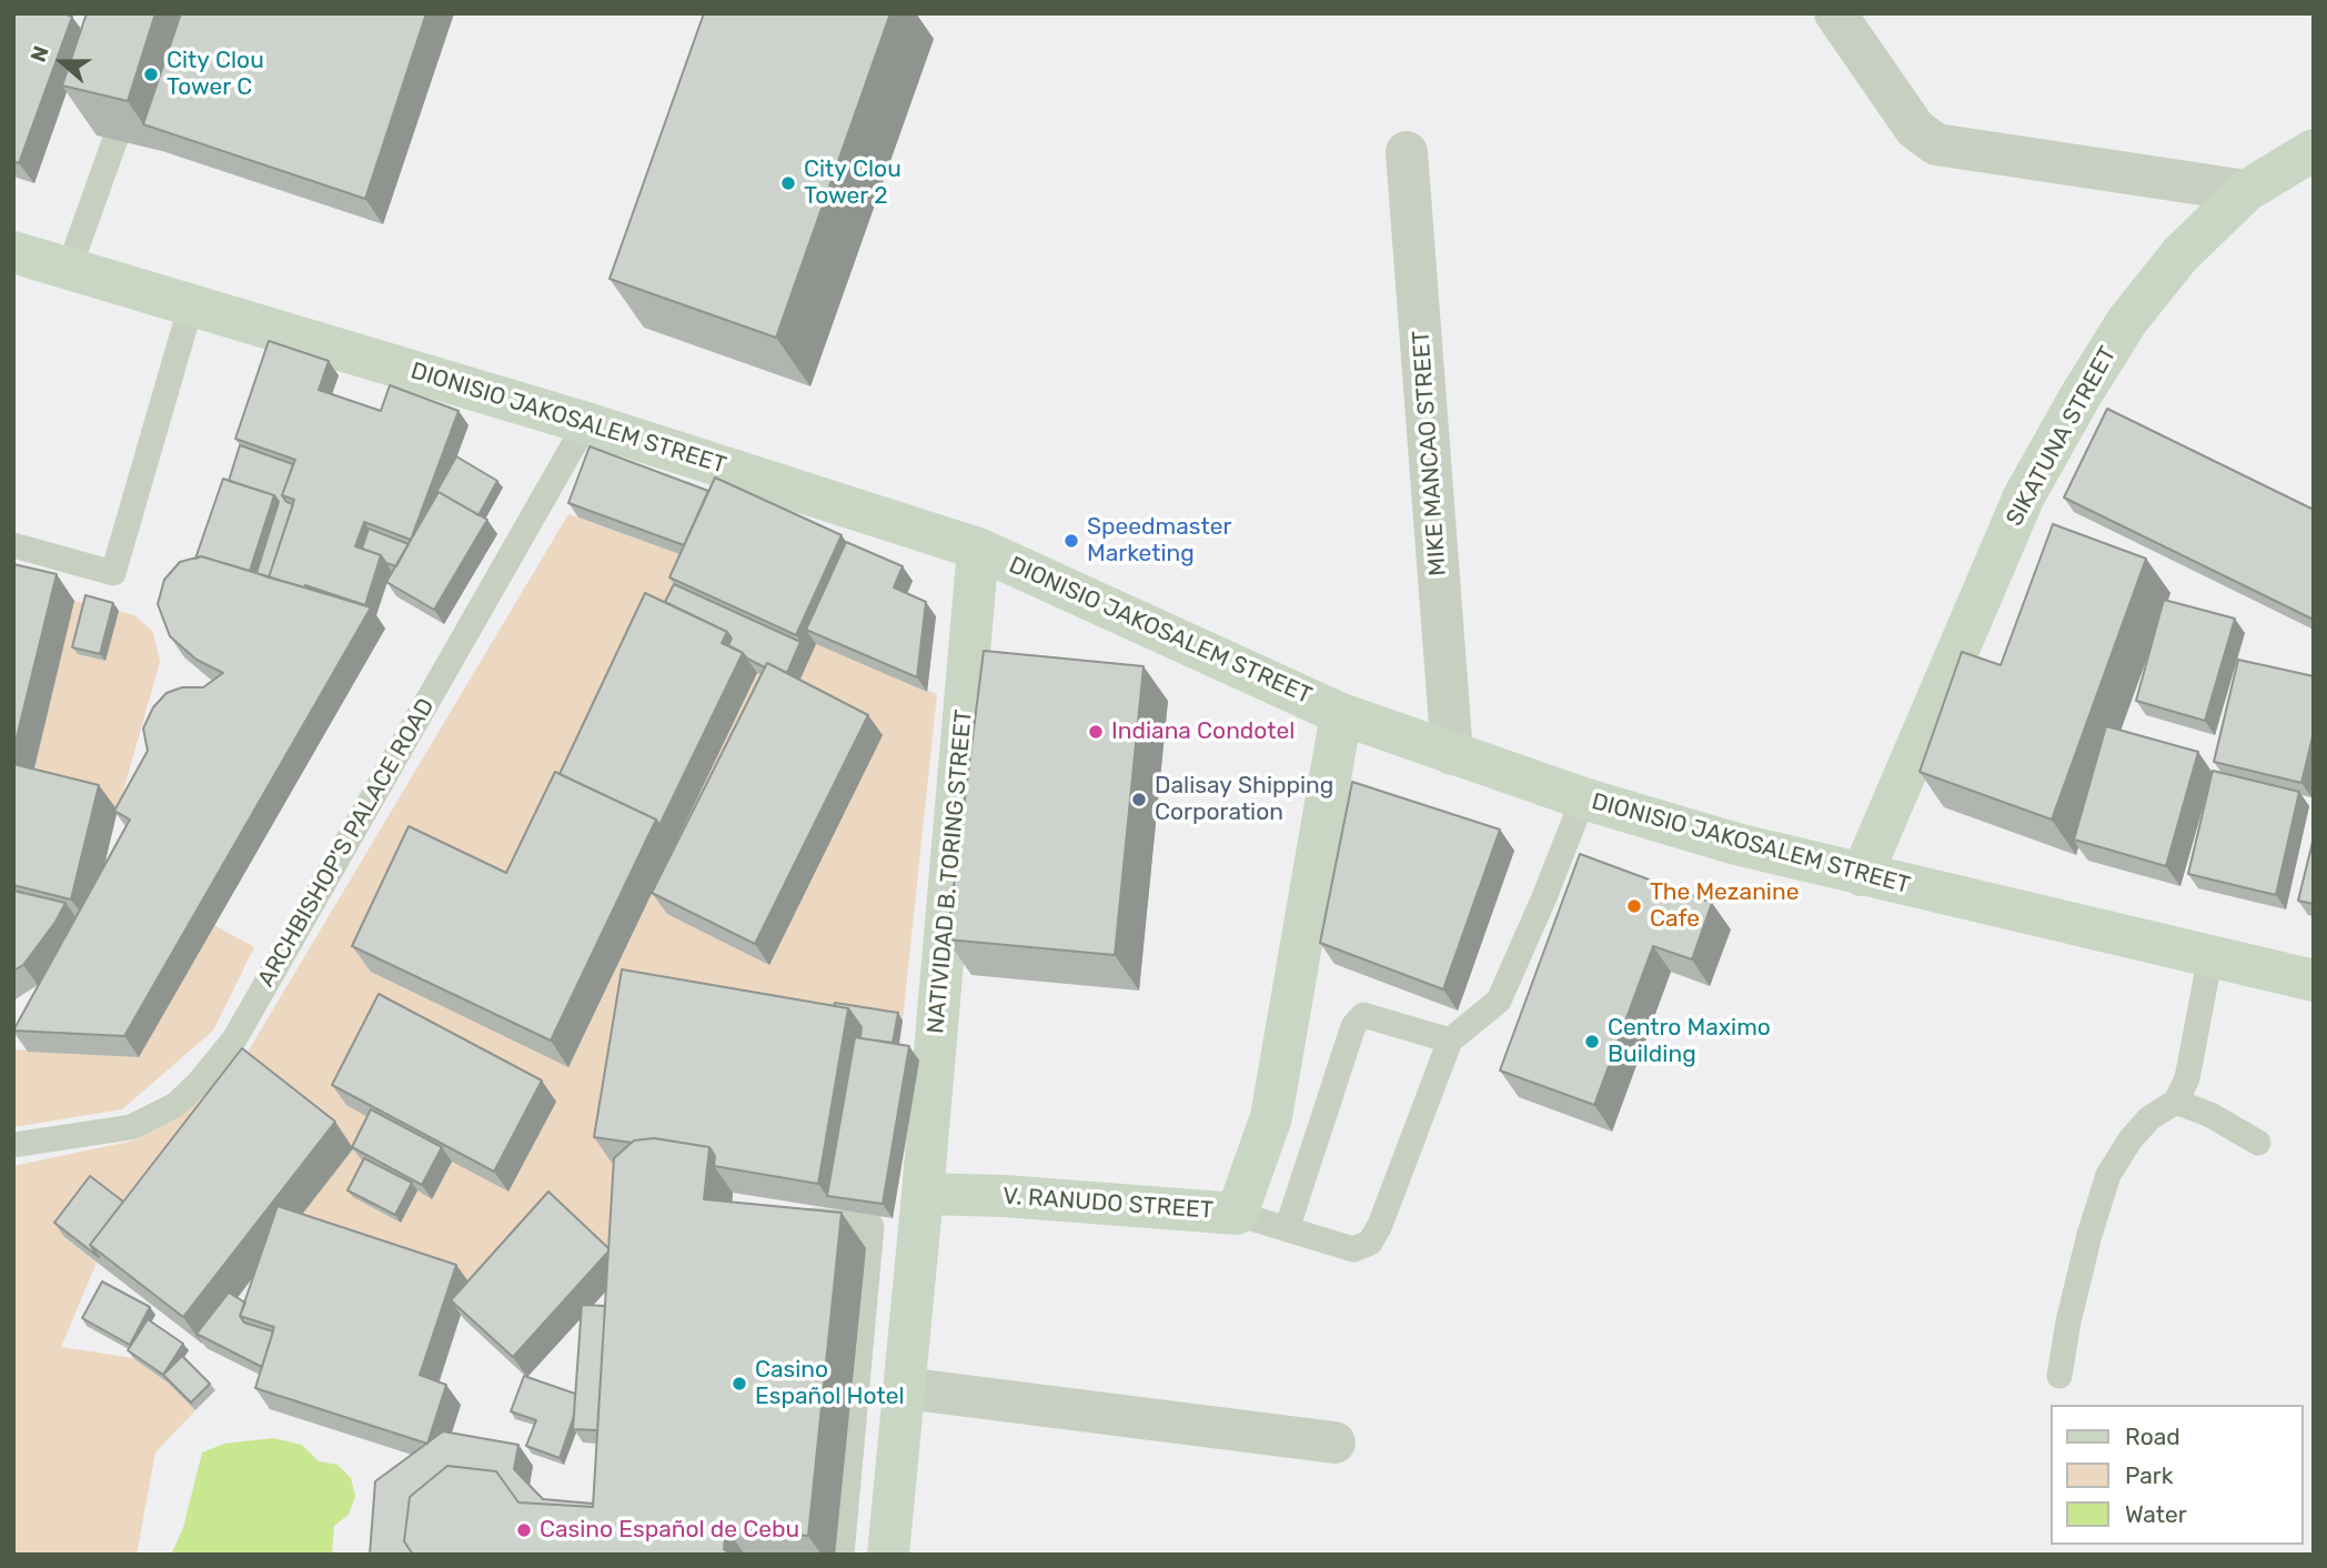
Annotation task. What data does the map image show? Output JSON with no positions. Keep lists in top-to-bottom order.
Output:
{
  "streets": {
    "street": [
      "DIONISIO JAKOSALEM STREET",
      "SIKATUNA STREET",
      "MIKE MANCAO STREET",
      "NATIVIDAD B. TORING STREET",
      "V. RANUDO STREET"
    ],
    "lane": ["ARCHBISHOP'S PALACE ROAD"]
  },
  "crossings": [
    ["DIONISIO JAKOSALEM STREET", "SIKATUNA STREET"],
    ["DIONISIO JAKOSALEM STREET", "MIKE MANCAO STREET"],
    ["DIONISIO JAKOSALEM STREET", "ARCHBISHOP'S PALACE ROAD"],
    ["DIONISIO JAKOSALEM STREET", "NATIVIDAD B. TORING STREET"],
    ["DIONISIO JAKOSALEM STREET", "V. RANUDO STREET"],
    ["NATIVIDAD B. TORING STREET", "V. RANUDO STREET"]
  ],
  "places": [
    "City Clou Tower C",
    "City Clou Tower 2",
    "Speedmaster Marketing",
    "Indiana Condotel",
    "Dalisay Shipping Corporation",
    "The Mezanine Cafe",
    "Centro Maximo Building",
    "Casino Español Hotel",
    "Casino Español de Cebu"
  ],
  "legend": ["Road", "Park", "Water"],
  "north": "left"
}
